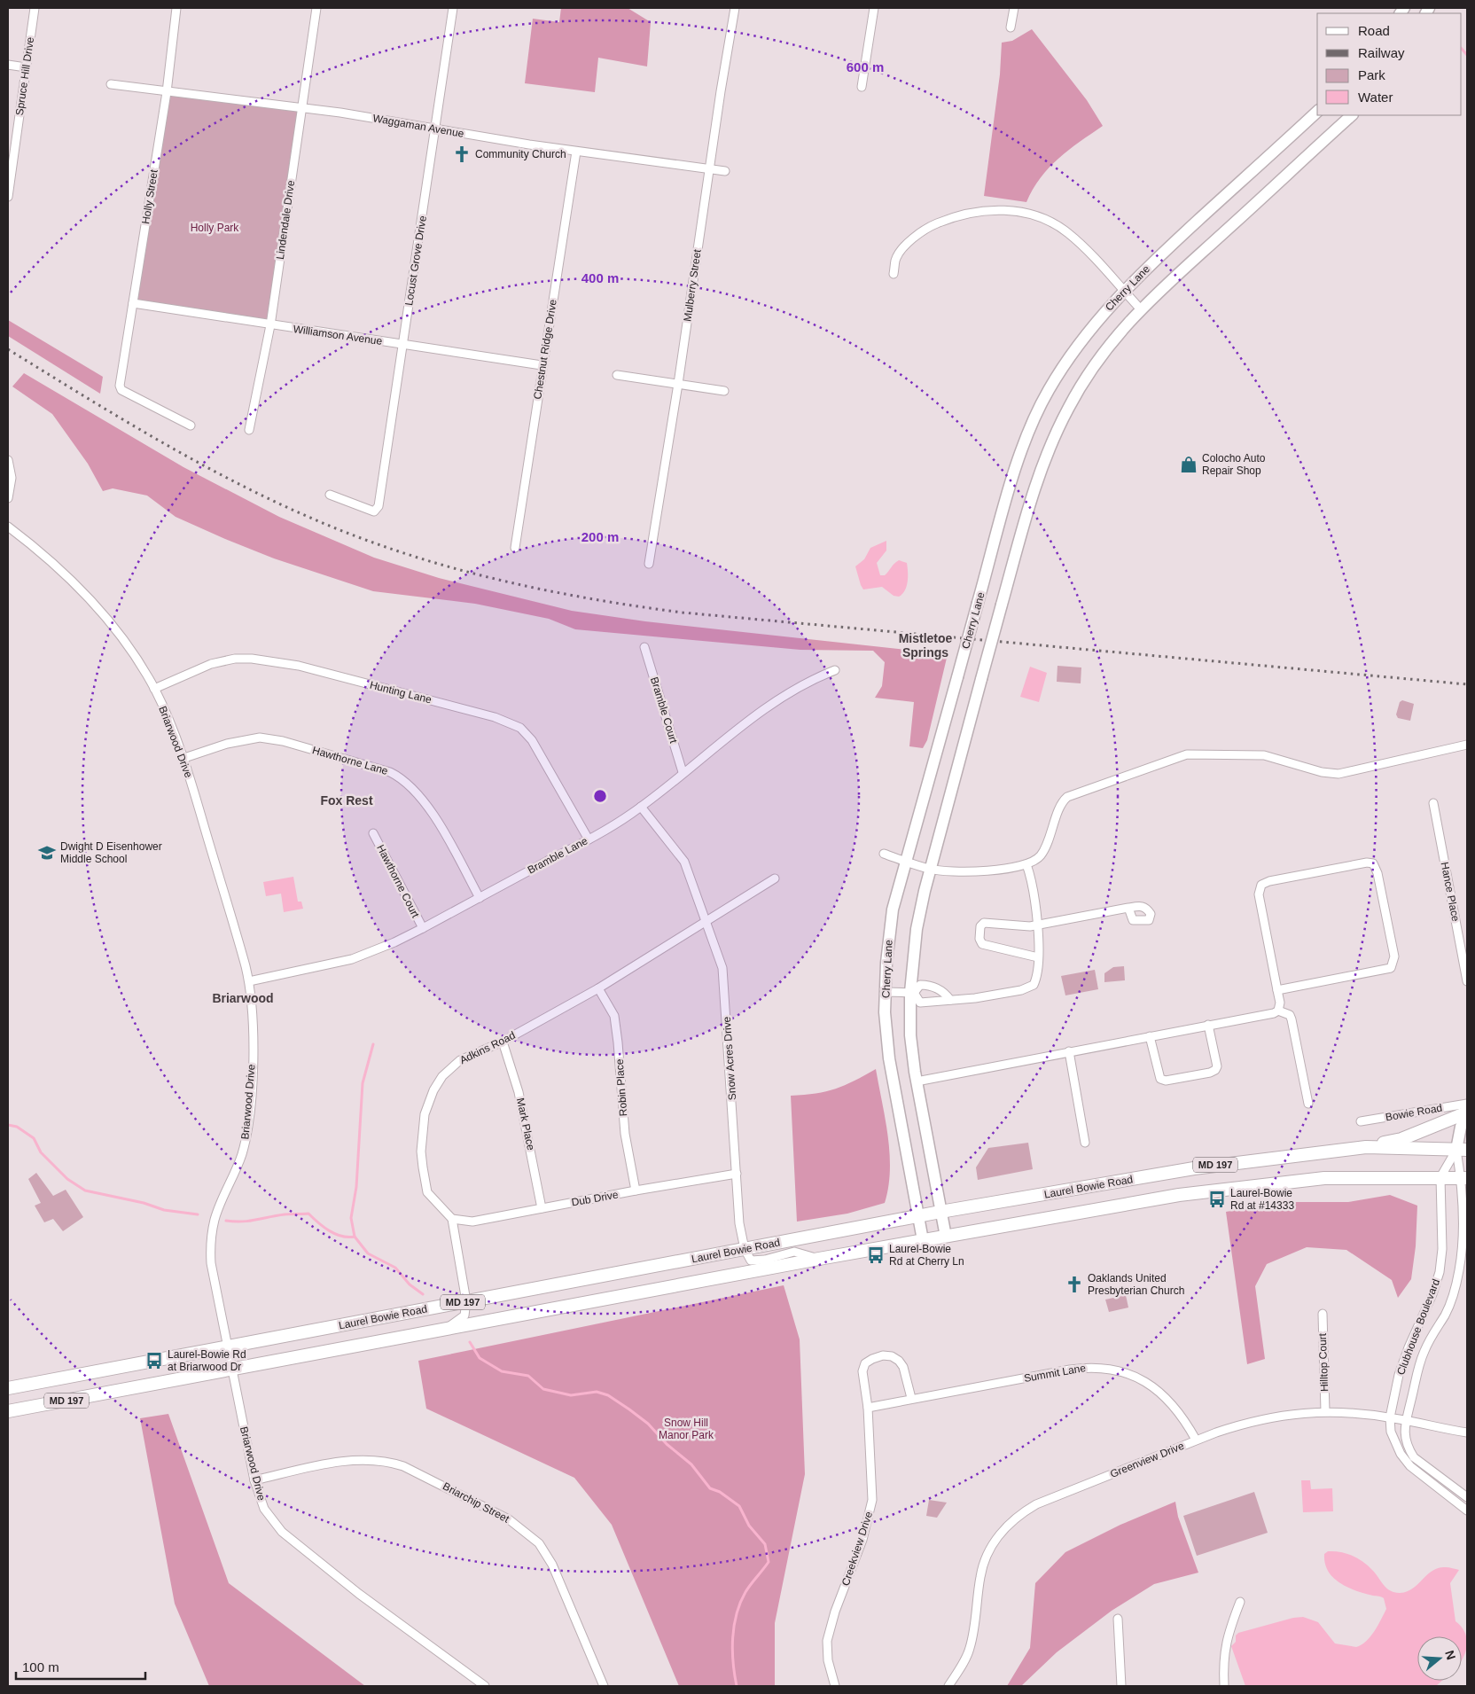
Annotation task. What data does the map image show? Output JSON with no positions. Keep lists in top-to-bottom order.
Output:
{
  "streets": {
    "main road": ["Cherry Lane", "MD 197", "Laurel Bowie Road"],
    "street": [
      "Spruce Hill Drive",
      "Waggaman Avenue",
      "Holly Street",
      "Lindendale Drive",
      "Locust Grove Drive",
      "Mulberry Street",
      "Williamson Avenue",
      "Chestnut Ridge Drive",
      "Hunting Lane",
      "Bramble Court",
      "Briarwood Drive",
      "Hawthorne Lane",
      "Bramble Lane",
      "Hawthorne Court",
      "Hance Place",
      "Adkins Road",
      "Snow Acres Drive",
      "Robin Place",
      "Bowie Road",
      "Mark Place",
      "Dub Drive",
      "Clubhouse Boulevard",
      "Hilltop Court",
      "Summit Lane",
      "Greenview Drive",
      "Briarchip Street",
      "Creekview Drive"
    ]
  },
  "crossings": [
    ["Waggaman Avenue", "Holly Street"],
    ["Waggaman Avenue", "Lindendale Drive"],
    ["Waggaman Avenue", "Locust Grove Drive"],
    ["Waggaman Avenue", "Mulberry Street"],
    ["Waggaman Avenue", "Chestnut Ridge Drive"],
    ["Holly Street", "Williamson Avenue"],
    ["Lindendale Drive", "Williamson Avenue"],
    ["Locust Grove Drive", "Williamson Avenue"],
    ["Cherry Lane", "Laurel Bowie Road"],
    ["Williamson Avenue", "Chestnut Ridge Drive"],
    ["Hunting Lane", "Briarwood Drive"],
    ["Hunting Lane", "Bramble Lane"],
    ["Bramble Court", "Bramble Lane"],
    ["Briarwood Drive", "Hawthorne Lane"],
    ["Briarwood Drive", "Bramble Lane"],
    ["Briarwood Drive", "Laurel Bowie Road"],
    ["Briarwood Drive", "Briarchip Street"],
    ["Hawthorne Lane", "Bramble Lane"],
    ["Bramble Lane", "Hawthorne Court"],
    ["Bramble Lane", "Snow Acres Drive"],
    ["Adkins Road", "Snow Acres Drive"],
    ["Adkins Road", "Robin Place"],
    ["Adkins Road", "Mark Place"],
    ["Adkins Road", "Dub Drive"],
    ["Snow Acres Drive", "Laurel Bowie Road"],
    ["Snow Acres Drive", "Dub Drive"],
    ["Robin Place", "Dub Drive"],
    ["Mark Place", "Dub Drive"],
    ["Laurel Bowie Road", "Clubhouse Boulevard"],
    ["Clubhouse Boulevard", "Greenview Drive"],
    ["Hilltop Court", "Greenview Drive"],
    ["Summit Lane", "Greenview Drive"],
    ["Summit Lane", "Creekview Drive"]
  ],
  "districts": ["Mistletoe Springs", "Fox Rest", "Briarwood"],
  "parks": ["Holly Park", "Snow Hill Manor Park"],
  "places": {
    "church": ["Community Church", "Oaklands United Presbyterian Church"],
    "shop": ["Colocho Auto Repair Shop"],
    "school or university": ["Dwight D Eisenhower Middle School"],
    "bus stop": ["Laurel-Bowie Rd at #14333", "Laurel-Bowie Rd at Cherry Ln", "Laurel-Bowie Rd at Briarwood Dr"]
  },
  "legend": [
    "Road",
    "Railway",
    "Park",
    "Water"
  ],
  "scale_bar": "100 m",
  "north": "right",
  "rings": ["600 m", "400 m", "200 m"]
}
